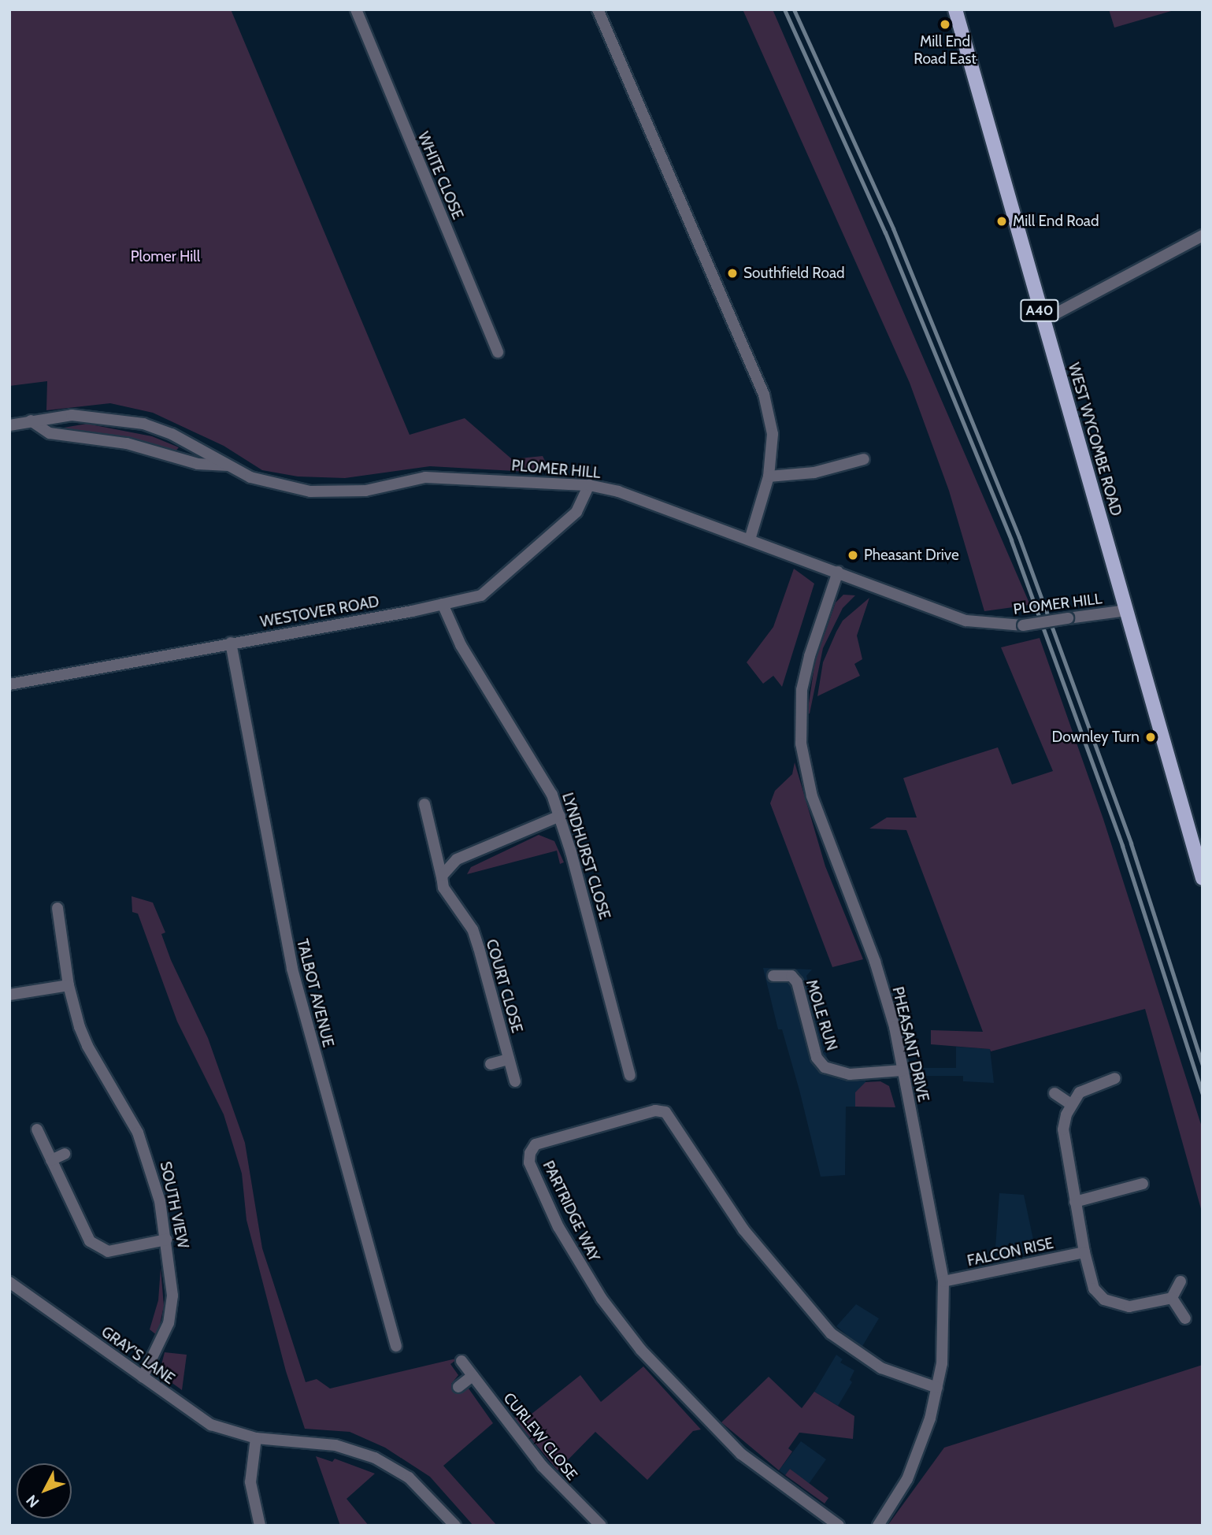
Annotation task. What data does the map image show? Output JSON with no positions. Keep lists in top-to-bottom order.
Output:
{
  "streets": {
    "main road": ["A40", "WEST WYCOMBE ROAD"],
    "street": [
      "WHITE CLOSE",
      "PLOMER HILL",
      "WESTOVER ROAD",
      "LYNDHURST CLOSE",
      "COURT CLOSE",
      "TALBOT AVENUE",
      "MOLE RUN",
      "PHEASANT DRIVE",
      "SOUTH VIEW",
      "PARTRIDGE WAY",
      "FALCON RISE",
      "GRAY'S LANE",
      "CURLEW CLOSE"
    ]
  },
  "crossings": [
    ["WEST WYCOMBE ROAD", "PLOMER HILL"],
    ["PLOMER HILL", "WESTOVER ROAD"],
    ["PLOMER HILL", "PHEASANT DRIVE"],
    ["WESTOVER ROAD", "LYNDHURST CLOSE"],
    ["WESTOVER ROAD", "TALBOT AVENUE"],
    ["MOLE RUN", "PHEASANT DRIVE"],
    ["PHEASANT DRIVE", "PARTRIDGE WAY"],
    ["PHEASANT DRIVE", "FALCON RISE"],
    ["SOUTH VIEW", "GRAY'S LANE"]
  ],
  "parks": ["Plomer Hill"],
  "places": [
    "Mill End Road East",
    "Mill End Road",
    "Southfield Road",
    "Pheasant Drive",
    "Downley Turn"
  ],
  "north": "bottom left"
}
